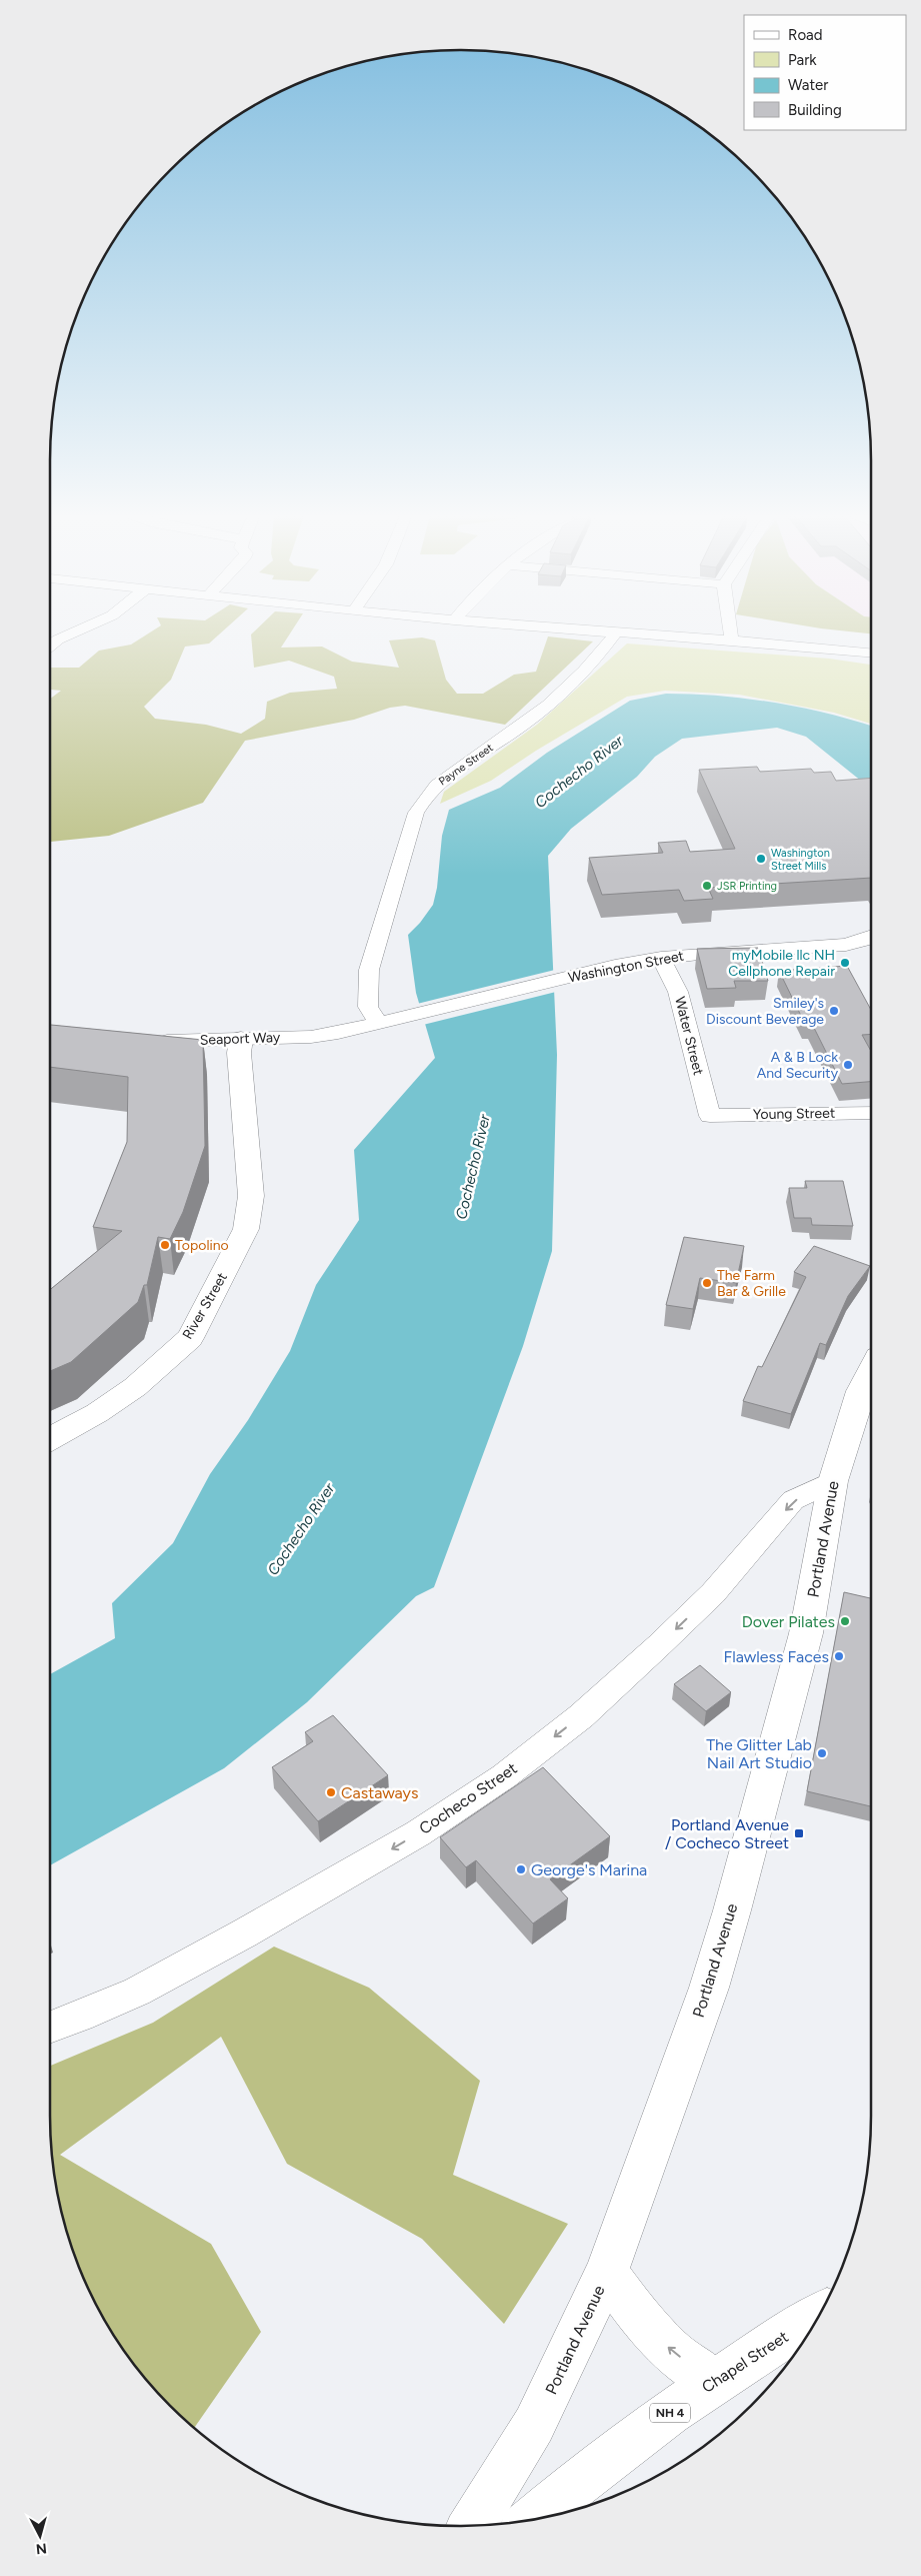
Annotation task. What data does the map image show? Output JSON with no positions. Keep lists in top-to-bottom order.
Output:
{
  "streets": {
    "main road": [
      "River Street",
      "Portland Avenue",
      "Chapel Street",
      "NH 4"
    ],
    "street": [
      "Payne Street",
      "Washington Street",
      "Water Street",
      "Seaport Way",
      "Young Street",
      "Cocheco Street"
    ]
  },
  "crossings": [
    ["Payne Street", "Washington Street"],
    ["Payne Street", "Seaport Way"],
    ["Washington Street", "Water Street"],
    ["Washington Street", "Seaport Way"],
    ["Water Street", "Young Street"],
    ["Seaport Way", "River Street"],
    ["Portland Avenue", "Cocheco Street"]
  ],
  "one_way": ["Cocheco Street"],
  "water": ["Cochecho River"],
  "places": {
    "other": [
      "Washington Street Mills",
      "JSR Printing",
      "myMobile llc NH Cellphone Repair",
      "Smiley's Discount Beverage",
      "A & B Lock And Security",
      "Topolino",
      "The Farm Bar & Grille",
      "Dover Pilates",
      "Flawless Faces",
      "The Glitter Lab Nail Art Studio",
      "Castaways",
      "George's Marina"
    ],
    "transit": ["Portland Avenue / Cocheco Street"]
  },
  "legend": [
    "Road",
    "Park",
    "Water",
    "Building"
  ],
  "north": "bottom"
}
